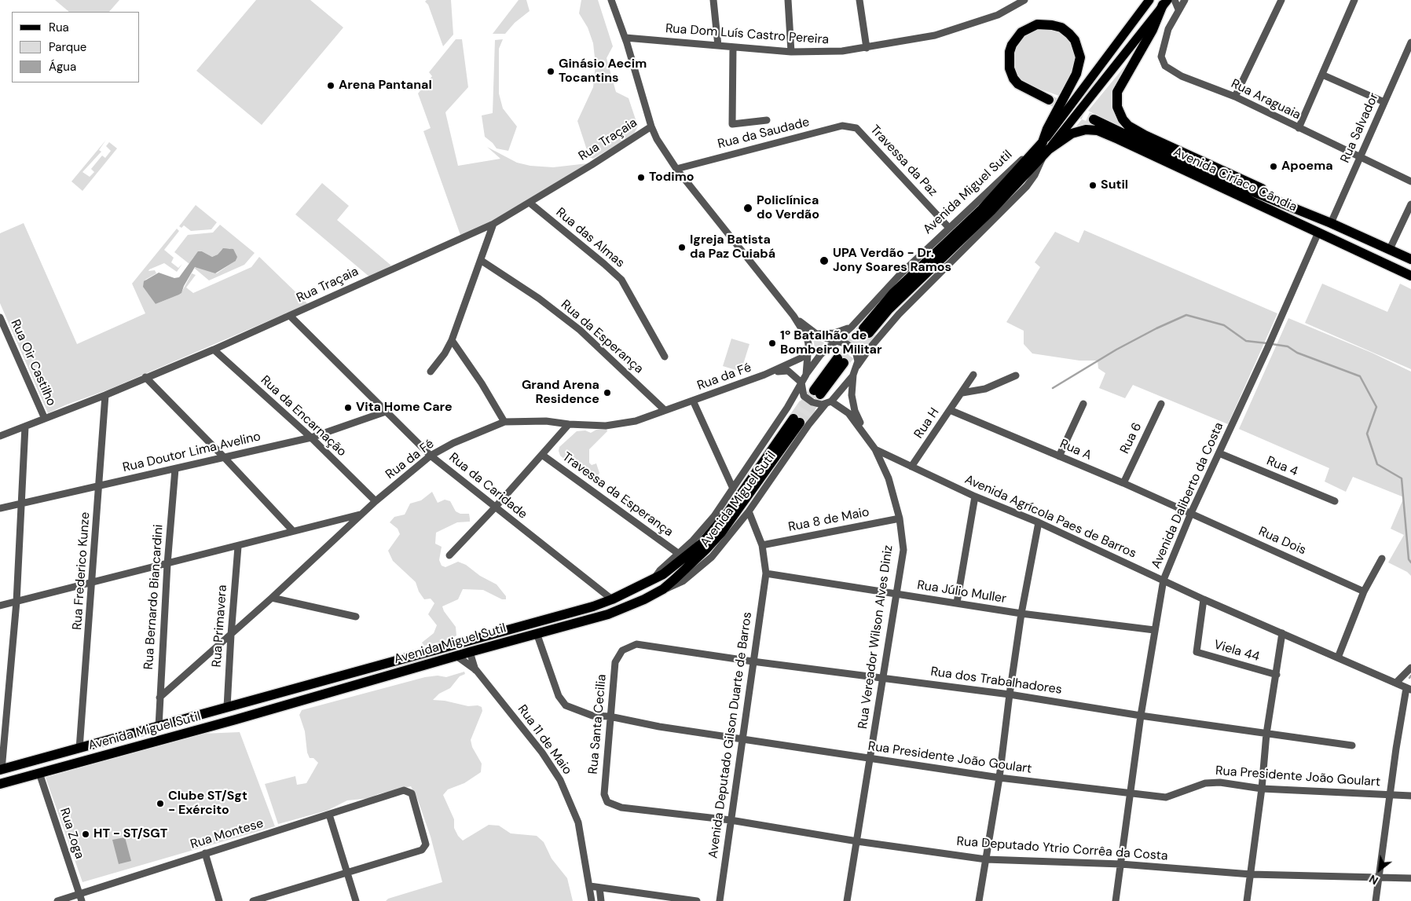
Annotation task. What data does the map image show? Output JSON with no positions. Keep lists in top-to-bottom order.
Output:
{
  "streets": {
    "highway": ["Avenida Ciríaco Cândia", "Avenida Miguel Sutil"],
    "street": [
      "Rua Dom Luís Castro Pereira",
      "Rua Araguaia",
      "Rua Salvador",
      "Rua da Saudade",
      "Rua Traçaia",
      "Travessa da Paz",
      "Rua das Almas",
      "Rua da Esperança",
      "Rua Oir Castilho",
      "Rua da Fé",
      "Rua da Encarnação",
      "Rua H",
      "Rua 6",
      "Rua A",
      "Rua Doutor Lima Avelino",
      "Rua 4",
      "Rua da Caridade",
      "Travessa da Esperança",
      "Avenida Daliberto da Costa",
      "Avenida Agrícola Paes de Barros",
      "Rua 8 de Maio",
      "Rua Dois",
      "Rua Frederico Kunze",
      "Rua Júlio Muller",
      "Rua Bernardo Biancardini",
      "Rua Primavera",
      "Rua Vereador Wilson Alves Diniz",
      "Viela 44",
      "Rua dos Trabalhadores",
      "Rua Santa Cecilia",
      "Avenida Deputado Gilson Duarte de Barros",
      "Rua 11 de Maio",
      "Rua Presidente João Goulart",
      "Rua Zoga",
      "Rua Montese",
      "Rua Deputado Ytrio Corrêa da Costa"
    ]
  },
  "crossings": [
    ["Rua Araguaia", "Rua Salvador"],
    ["Rua da Saudade", "Travessa da Paz"],
    ["Rua Traçaia", "Rua das Almas"],
    ["Rua Traçaia", "Rua Oir Castilho"],
    ["Rua Traçaia", "Rua da Encarnação"],
    ["Rua Traçaia", "Rua da Caridade"],
    ["Rua Traçaia", "Rua Frederico Kunze"],
    ["Travessa da Paz", "Avenida Miguel Sutil"],
    ["Avenida Ciríaco Cândia", "Avenida Miguel Sutil"],
    ["Avenida Ciríaco Cândia", "Avenida Daliberto da Costa"],
    ["Avenida Miguel Sutil", "Rua da Fé"],
    ["Avenida Miguel Sutil", "Rua da Caridade"],
    ["Avenida Miguel Sutil", "Travessa da Esperança"],
    ["Avenida Miguel Sutil", "Rua Frederico Kunze"],
    ["Avenida Miguel Sutil", "Rua Bernardo Biancardini"],
    ["Avenida Miguel Sutil", "Rua Primavera"],
    ["Avenida Miguel Sutil", "Avenida Deputado Gilson Duarte de Barros"],
    ["Avenida Miguel Sutil", "Rua 11 de Maio"],
    ["Avenida Miguel Sutil", "Rua Presidente João Goulart"],
    ["Avenida Miguel Sutil", "Rua Zoga"],
    ["Rua da Esperança", "Rua da Fé"],
    ["Rua da Fé", "Rua da Encarnação"],
    ["Rua da Fé", "Rua da Caridade"],
    ["Rua da Fé", "Rua Bernardo Biancardini"],
    ["Rua da Fé", "Rua Primavera"],
    ["Rua da Encarnação", "Rua Doutor Lima Avelino"],
    ["Rua H", "Rua A"],
    ["Rua H", "Avenida Agrícola Paes de Barros"],
    ["Rua 6", "Rua A"],
    ["Rua A", "Avenida Daliberto da Costa"],
    ["Rua A", "Rua Dois"],
    ["Rua Doutor Lima Avelino", "Rua da Caridade"],
    ["Rua Doutor Lima Avelino", "Rua Frederico Kunze"],
    ["Rua Doutor Lima Avelino", "Rua Bernardo Biancardini"],
    ["Rua 4", "Avenida Daliberto da Costa"],
    ["Avenida Daliberto da Costa", "Avenida Agrícola Paes de Barros"],
    ["Avenida Daliberto da Costa", "Rua Dois"],
    ["Avenida Daliberto da Costa", "Rua Júlio Muller"],
    ["Avenida Daliberto da Costa", "Rua dos Trabalhadores"],
    ["Avenida Daliberto da Costa", "Rua Presidente João Goulart"],
    ["Avenida Daliberto da Costa", "Rua Deputado Ytrio Corrêa da Costa"],
    ["Avenida Agrícola Paes de Barros", "Rua Vereador Wilson Alves Diniz"],
    ["Avenida Agrícola Paes de Barros", "Viela 44"],
    ["Rua 8 de Maio", "Rua Vereador Wilson Alves Diniz"],
    ["Rua 8 de Maio", "Avenida Deputado Gilson Duarte de Barros"],
    ["Rua Júlio Muller", "Rua Vereador Wilson Alves Diniz"],
    ["Rua Júlio Muller", "Avenida Deputado Gilson Duarte de Barros"],
    ["Rua Vereador Wilson Alves Diniz", "Rua dos Trabalhadores"],
    ["Rua Vereador Wilson Alves Diniz", "Rua Presidente João Goulart"],
    ["Rua Vereador Wilson Alves Diniz", "Rua Deputado Ytrio Corrêa da Costa"],
    ["Rua dos Trabalhadores", "Rua Santa Cecilia"],
    ["Rua dos Trabalhadores", "Avenida Deputado Gilson Duarte de Barros"],
    ["Rua Santa Cecilia", "Rua Presidente João Goulart"],
    ["Rua Santa Cecilia", "Rua Deputado Ytrio Corrêa da Costa"],
    ["Avenida Deputado Gilson Duarte de Barros", "Rua Presidente João Goulart"],
    ["Avenida Deputado Gilson Duarte de Barros", "Rua Deputado Ytrio Corrêa da Costa"],
    ["Rua Zoga", "Rua Montese"]
  ],
  "places": [
    "Ginásio Aecim Tocantins",
    "Arena Pantanal",
    "Apoema",
    "Todimo",
    "Sutil",
    "Policlínica do Verdão",
    "Igreja Batista da Paz Cuiabá",
    "UPA Verdão - Dr. Jony Soares Ramos",
    "1º Batalhão de Bombeiro Militar",
    "Grand Arena Residence",
    "Vita Home Care",
    "Clube ST/Sgt - Exército",
    "HT - ST/SGT"
  ],
  "legend": ["Rua", "Parque", "Água"],
  "north": "bottom left"
}
